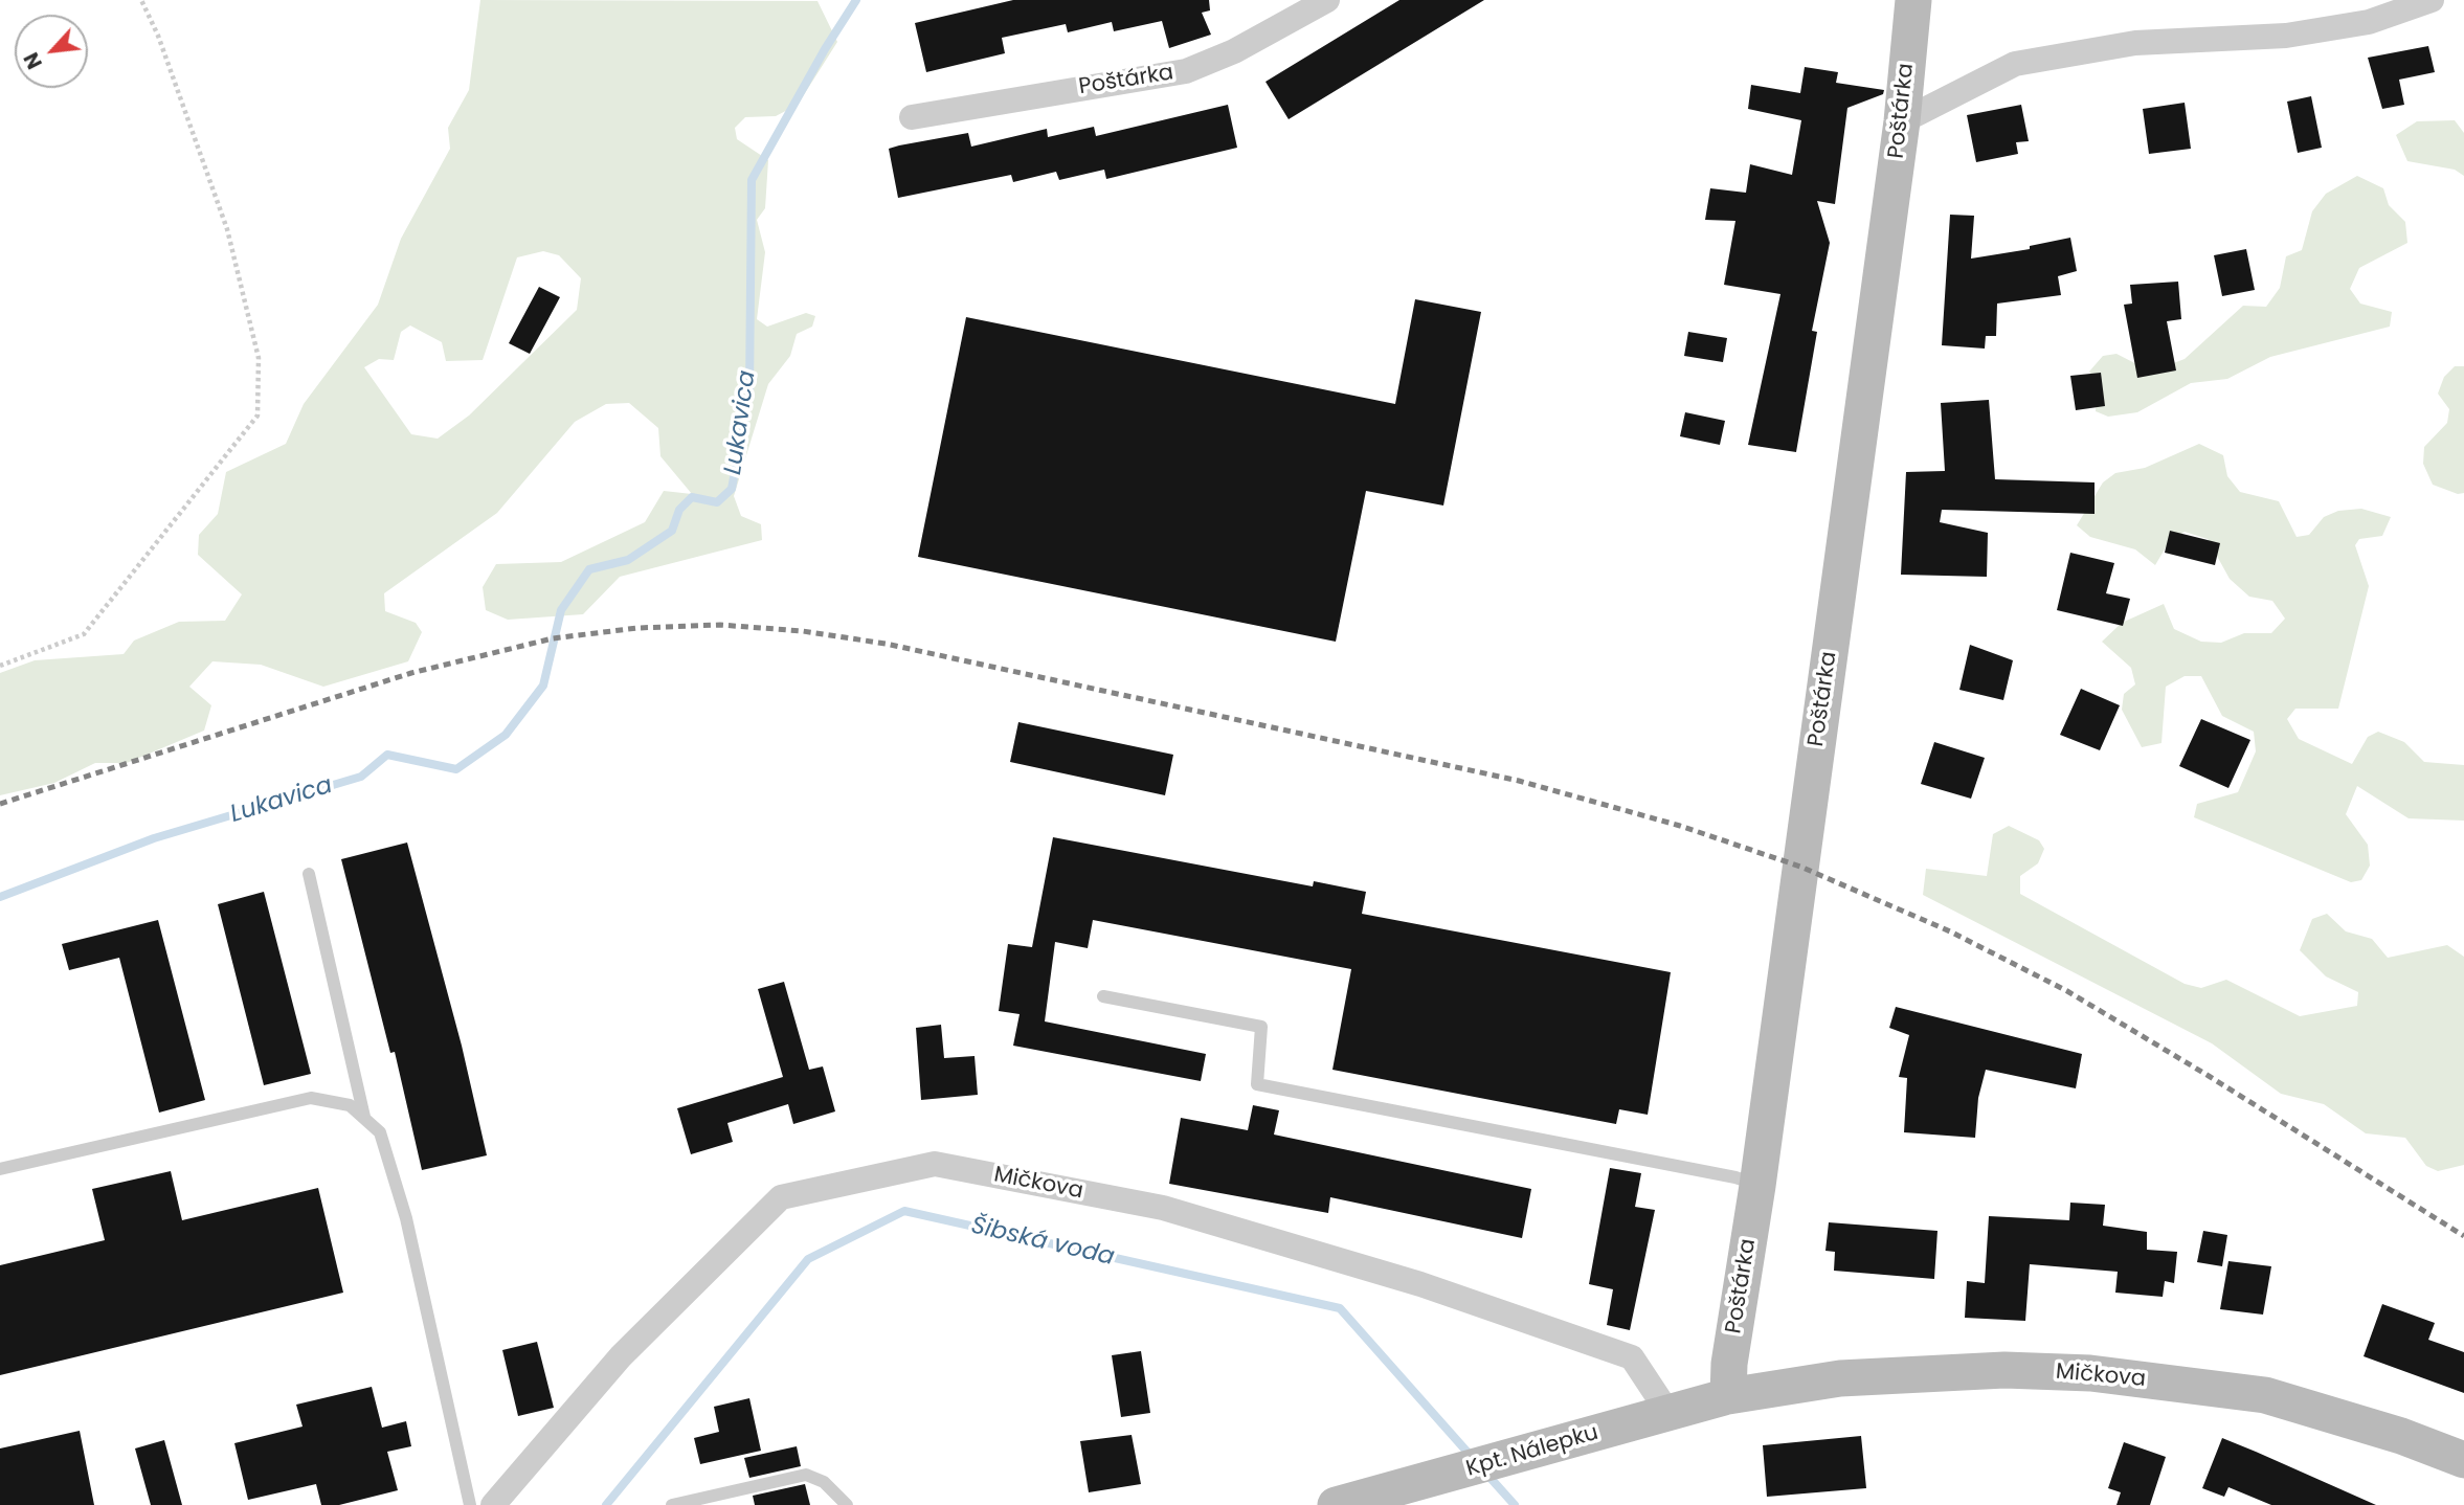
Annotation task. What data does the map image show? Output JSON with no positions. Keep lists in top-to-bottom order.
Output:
{
  "streets": {
    "street": ["Poštárka", "Mičkova", "Kpt. Nálepku"]
  },
  "crossings": [
    ["Poštárka", "Mičkova"],
    ["Poštárka", "Kpt. Nálepku"],
    ["Mičkova", "Kpt. Nálepku"]
  ],
  "water": ["Lukavica", "Šibská voda"],
  "north": "bottom left"
}
